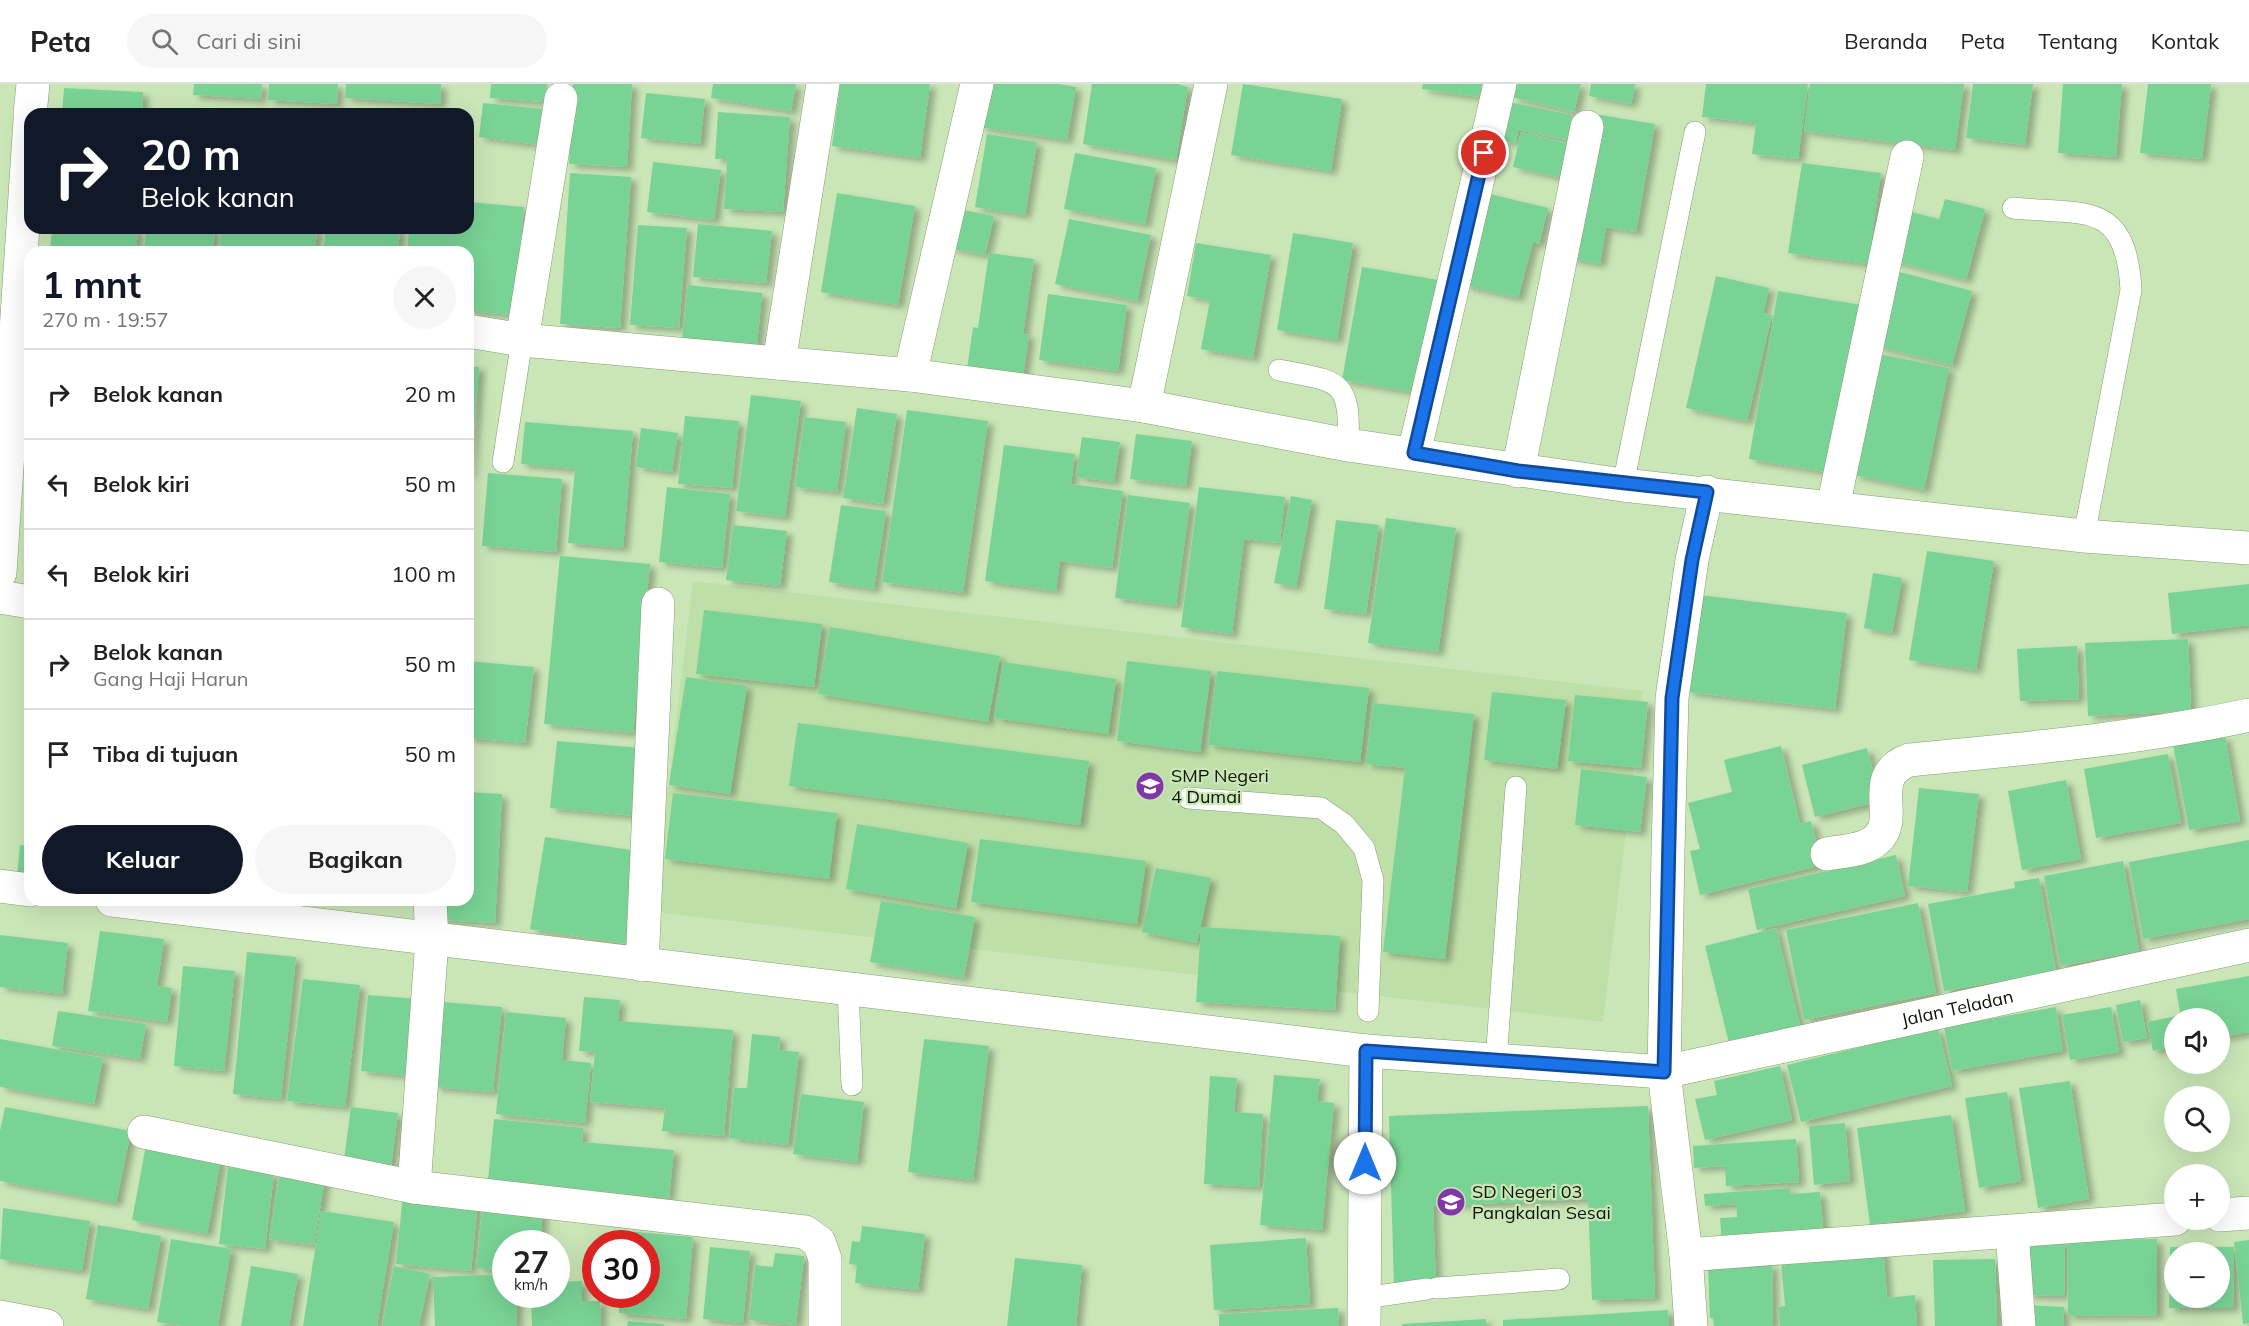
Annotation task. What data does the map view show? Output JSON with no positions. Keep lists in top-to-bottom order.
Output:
{
  "streets": {
    "street": ["Jalan Teladan"]
  },
  "places": {
    "school or university": ["SMP Negeri 4 Dumai", "SD Negeri 03 Pangkalan Sesai"]
  },
  "page": {
    "header": "Peta",
    "search": "Cari di sini",
    "nav": [
      "Beranda",
      "Peta",
      "Tentang",
      "Kontak"
    ],
    "turn": ["20 m", "Belok kanan"],
    "heading": ["1 mnt", "270 m · 19:57"],
    "list": [
      {
        "name": "Belok kanan",
        "value": "20 m"
      },
      {
        "name": "Belok kiri",
        "value": "50 m"
      },
      {
        "name": "Belok kiri",
        "value": "100 m"
      },
      {
        "name": "Belok kanan",
        "note": "Gang Haji Harun",
        "value": "50 m"
      },
      {
        "name": "Tiba di tujuan",
        "value": "50 m"
      }
    ],
    "buttons": ["Keluar", "Bagikan"],
    "map_buttons": ["+", "−"],
    "speed": "27 km/h",
    "limit": "30"
  }
}
